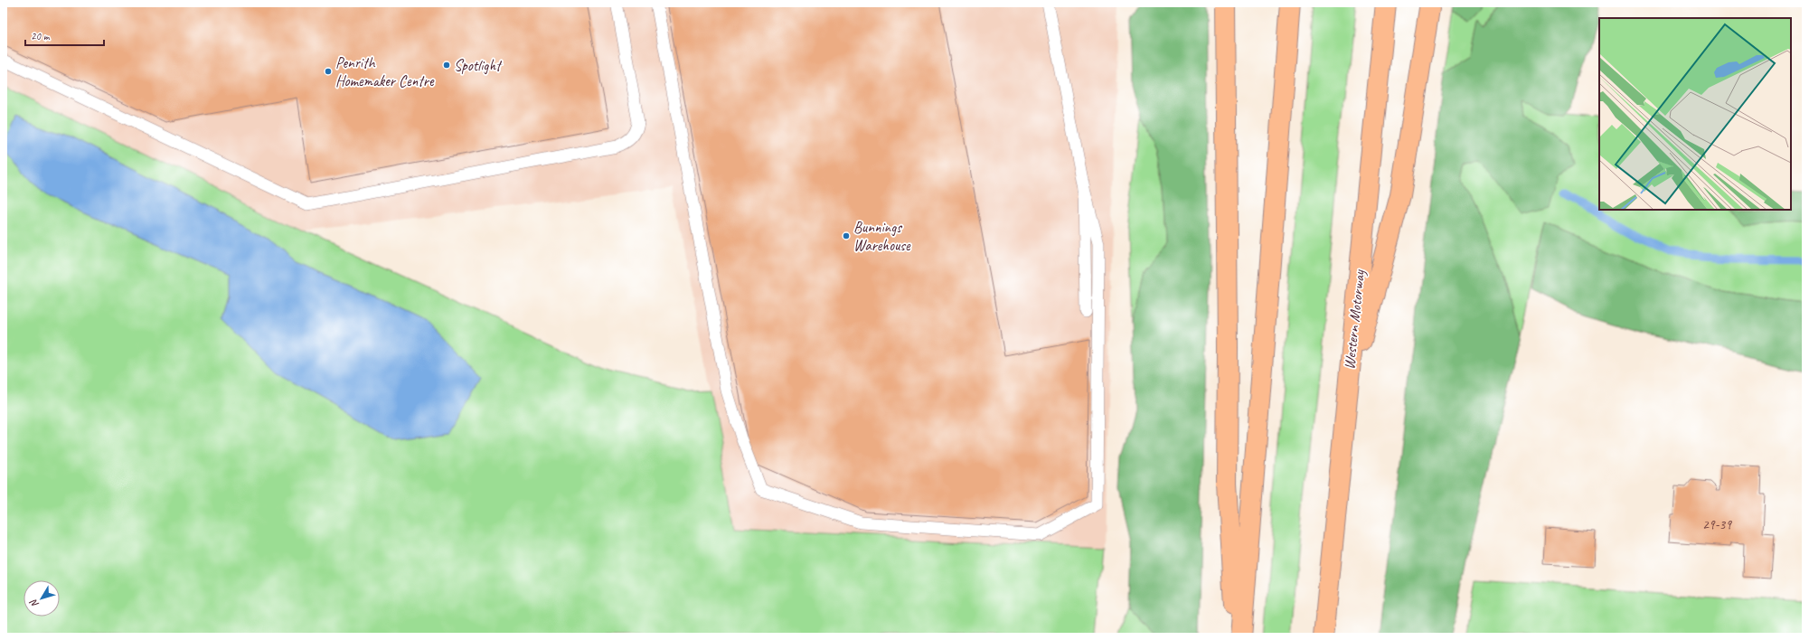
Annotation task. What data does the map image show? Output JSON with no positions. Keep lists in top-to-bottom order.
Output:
{
  "streets": {
    "highway": ["Western Motorway"]
  },
  "places": ["Spotlight", "Penrith Homemaker Centre", "Bunnings Warehouse"],
  "house_numbers": ["29-39"],
  "scale_bar": "20 m",
  "north": "bottom left"
}
